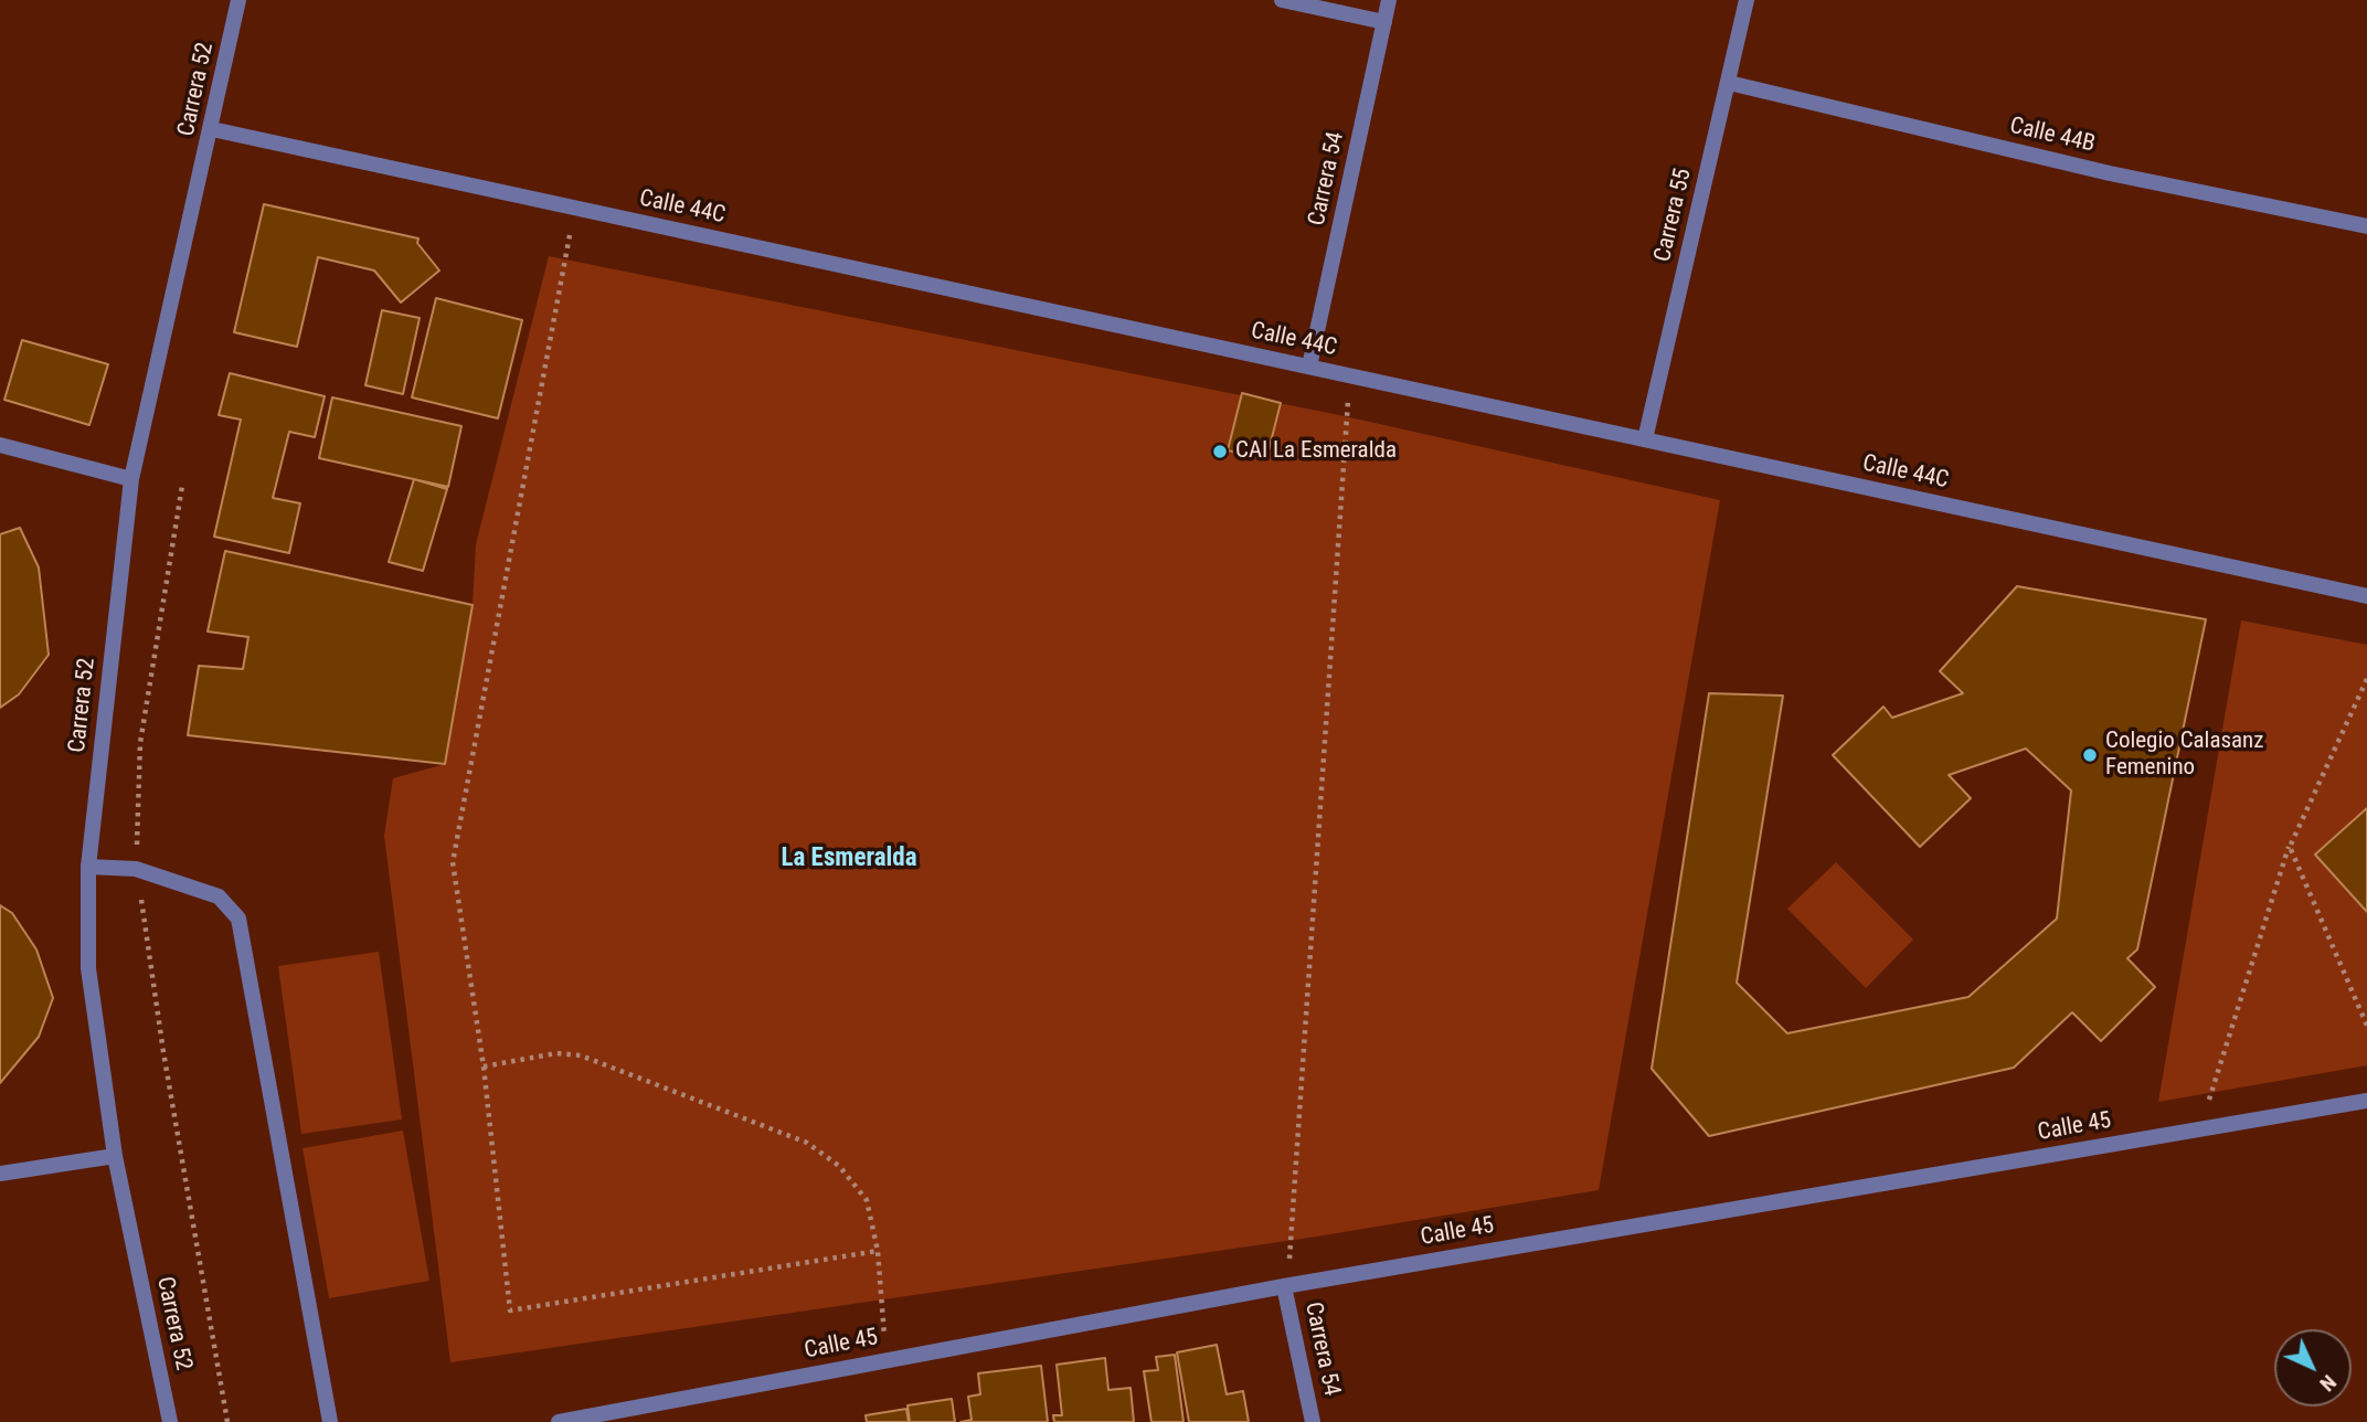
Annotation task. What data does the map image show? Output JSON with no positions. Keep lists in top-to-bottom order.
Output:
{
  "streets": {
    "street": [
      "Carrera 52",
      "Calle 44B",
      "Carrera 54",
      "Calle 44C",
      "Carrera 55",
      "Calle 45"
    ]
  },
  "crossings": [
    ["Carrera 52", "Calle 44C"],
    ["Calle 44B", "Carrera 55"],
    ["Carrera 54", "Calle 44C"],
    ["Carrera 54", "Calle 45"],
    ["Calle 44C", "Carrera 55"]
  ],
  "districts": ["La Esmeralda"],
  "places": ["CAI La Esmeralda", "Colegio Calasanz Femenino"],
  "north": "bottom right"
}
